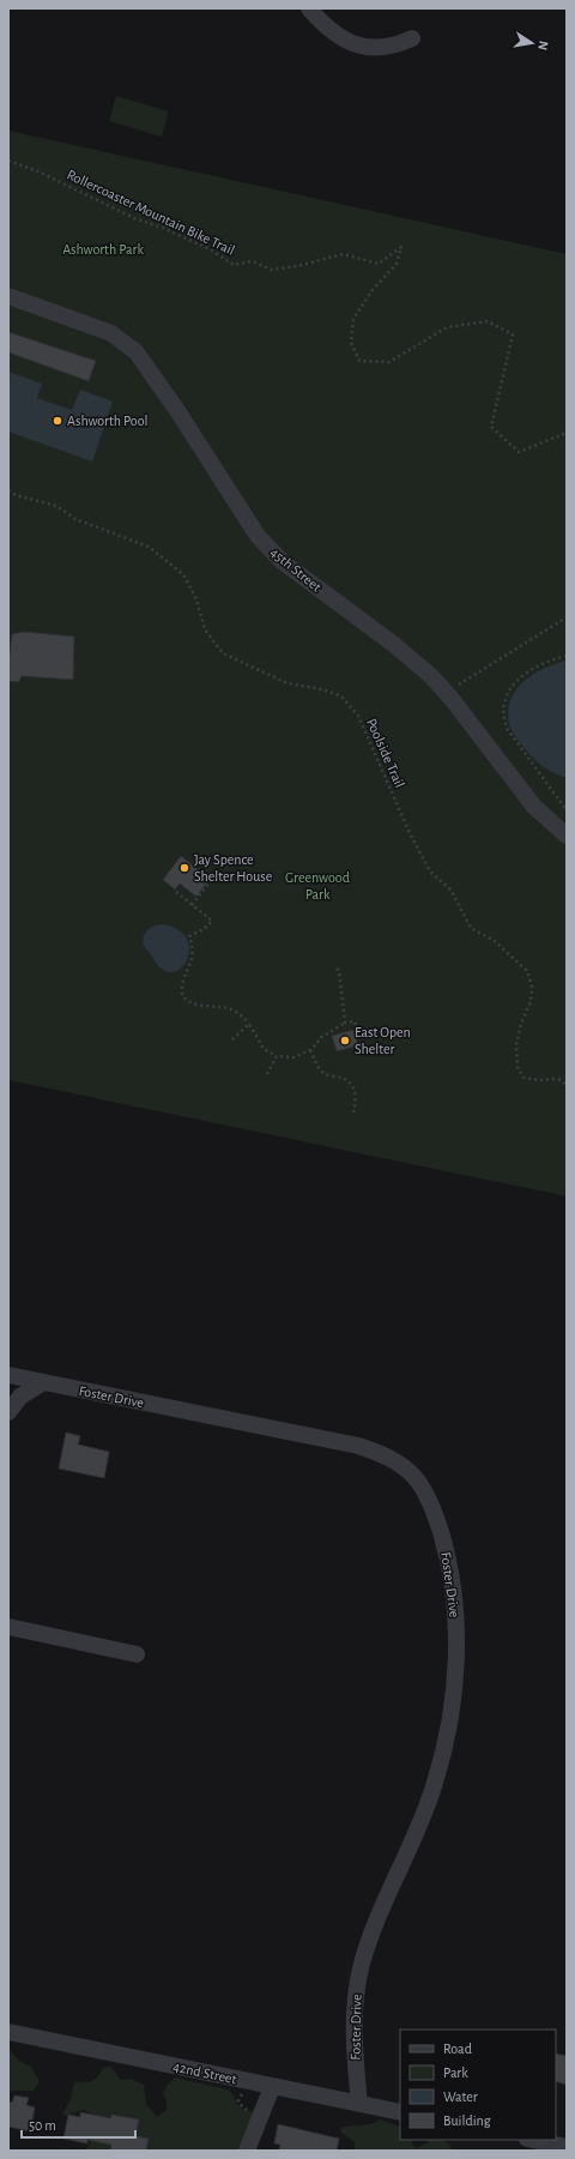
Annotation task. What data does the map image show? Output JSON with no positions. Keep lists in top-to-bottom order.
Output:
{
  "streets": {
    "street": ["45th Street", "Foster Drive", "42nd Street"],
    "path": ["Rollercoaster Mountain Bike Trail", "Poolside Trail"]
  },
  "crossings": [
    ["Foster Drive", "42nd Street"]
  ],
  "parks": ["Ashworth Park", "Greenwood Park"],
  "places": ["Ashworth Pool", "Jay Spence Shelter House", "East Open Shelter"],
  "legend": [
    "Road",
    "Park",
    "Water",
    "Building"
  ],
  "scale_bar": "50 m",
  "north": "right"
}
